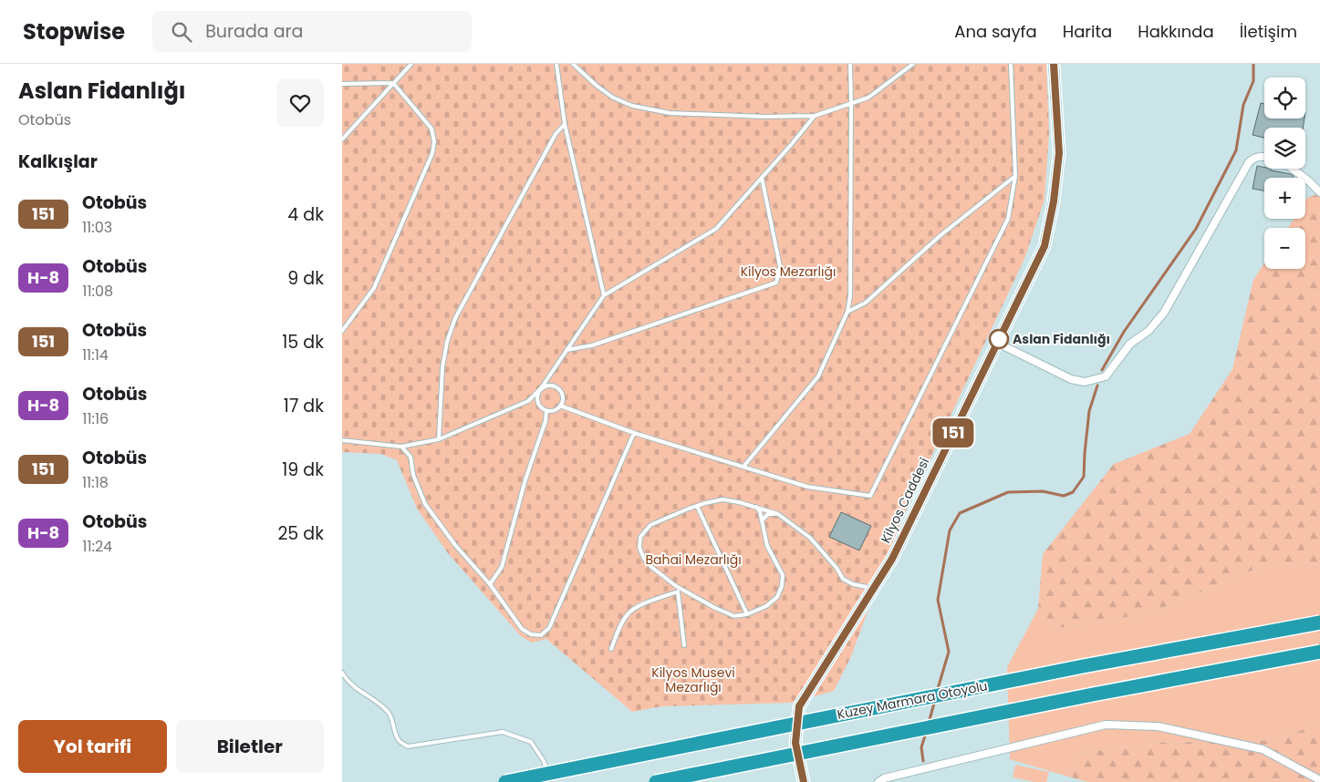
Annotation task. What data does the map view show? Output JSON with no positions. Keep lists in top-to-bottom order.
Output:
{
  "streets": {
    "highway": ["Kuzey Marmara Otoyolu"],
    "main road": ["Kilyos Caddesi"]
  },
  "parks": ["Kilyos Mezarlığı", "Bahai Mezarlığı", "Kilyos Musevi Mezarlığı"],
  "places": ["Aslan Fidanlığı"],
  "lines": ["bus line 151"],
  "page": {
    "header": "Stopwise",
    "search": "Burada ara",
    "nav": [
      "Ana sayfa",
      "Harita",
      "Hakkında",
      "İletişim"
    ],
    "heading": [
      ["Aslan Fidanlığı", "Otobüs"],
      "Kalkışlar"
    ],
    "on_map": "151",
    "map_buttons": ["+", "−"],
    "list": [
      {
        "mark": "151",
        "name": "Otobüs",
        "note": "11:03",
        "value": "4 dk"
      },
      {
        "mark": "H-8",
        "name": "Otobüs",
        "note": "11:08",
        "value": "9 dk"
      },
      {
        "mark": "151",
        "name": "Otobüs",
        "note": "11:14",
        "value": "15 dk"
      },
      {
        "mark": "H-8",
        "name": "Otobüs",
        "note": "11:16",
        "value": "17 dk"
      },
      {
        "mark": "151",
        "name": "Otobüs",
        "note": "11:18",
        "value": "19 dk"
      },
      {
        "mark": "H-8",
        "name": "Otobüs",
        "note": "11:24",
        "value": "25 dk"
      }
    ],
    "buttons": ["Yol tarifi", "Biletler"]
  }
}
